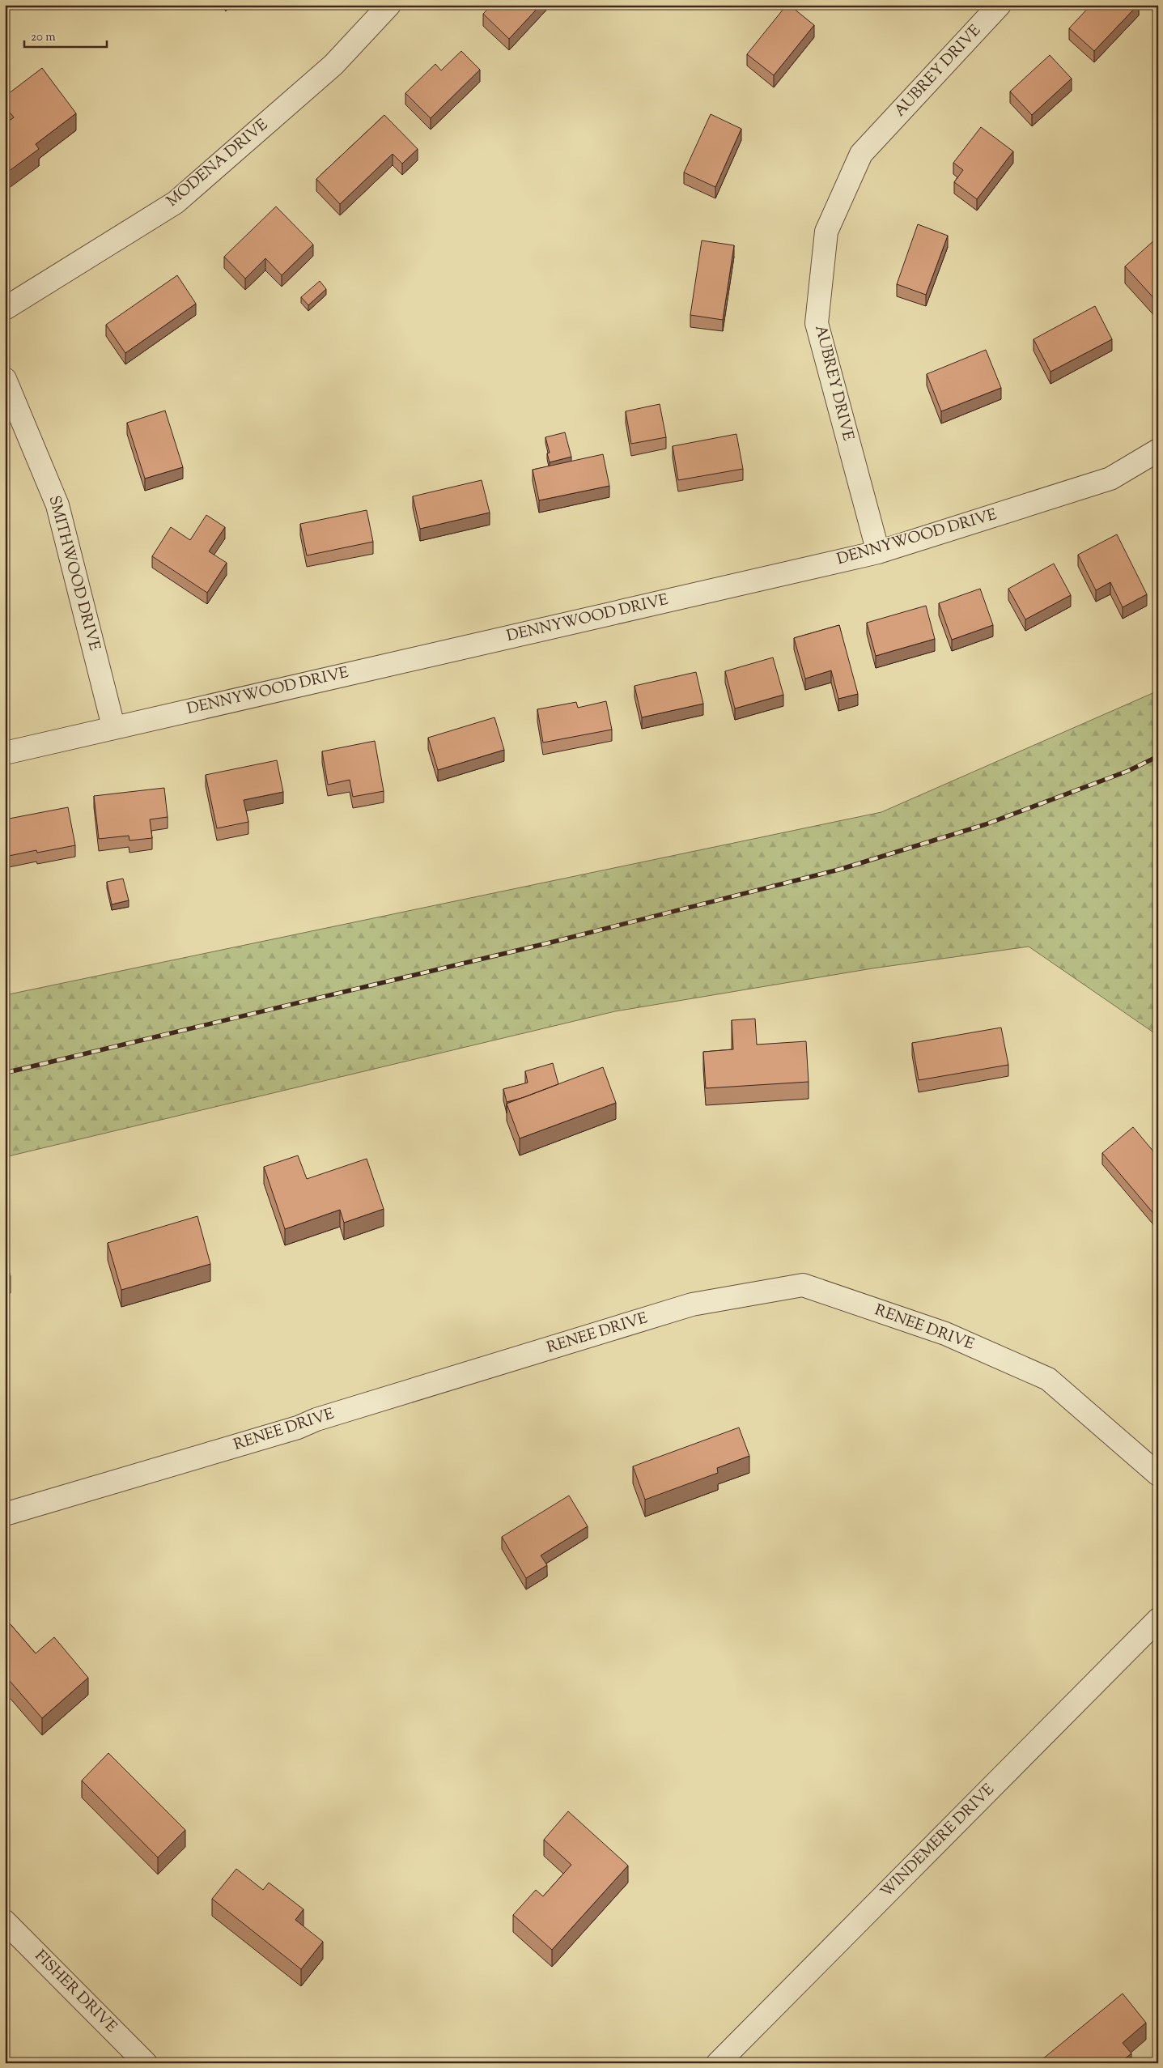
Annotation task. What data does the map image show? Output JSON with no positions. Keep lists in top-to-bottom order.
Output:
{
  "streets": {
    "street": [
      "AUBREY DRIVE",
      "MODENA DRIVE",
      "DENNYWOOD DRIVE",
      "SMITHWOOD DRIVE",
      "RENEE DRIVE",
      "WINDEMERE DRIVE",
      "FISHER DRIVE"
    ]
  },
  "crossings": [
    ["AUBREY DRIVE", "DENNYWOOD DRIVE"],
    ["DENNYWOOD DRIVE", "SMITHWOOD DRIVE"]
  ],
  "scale_bar": "20 m"
}
